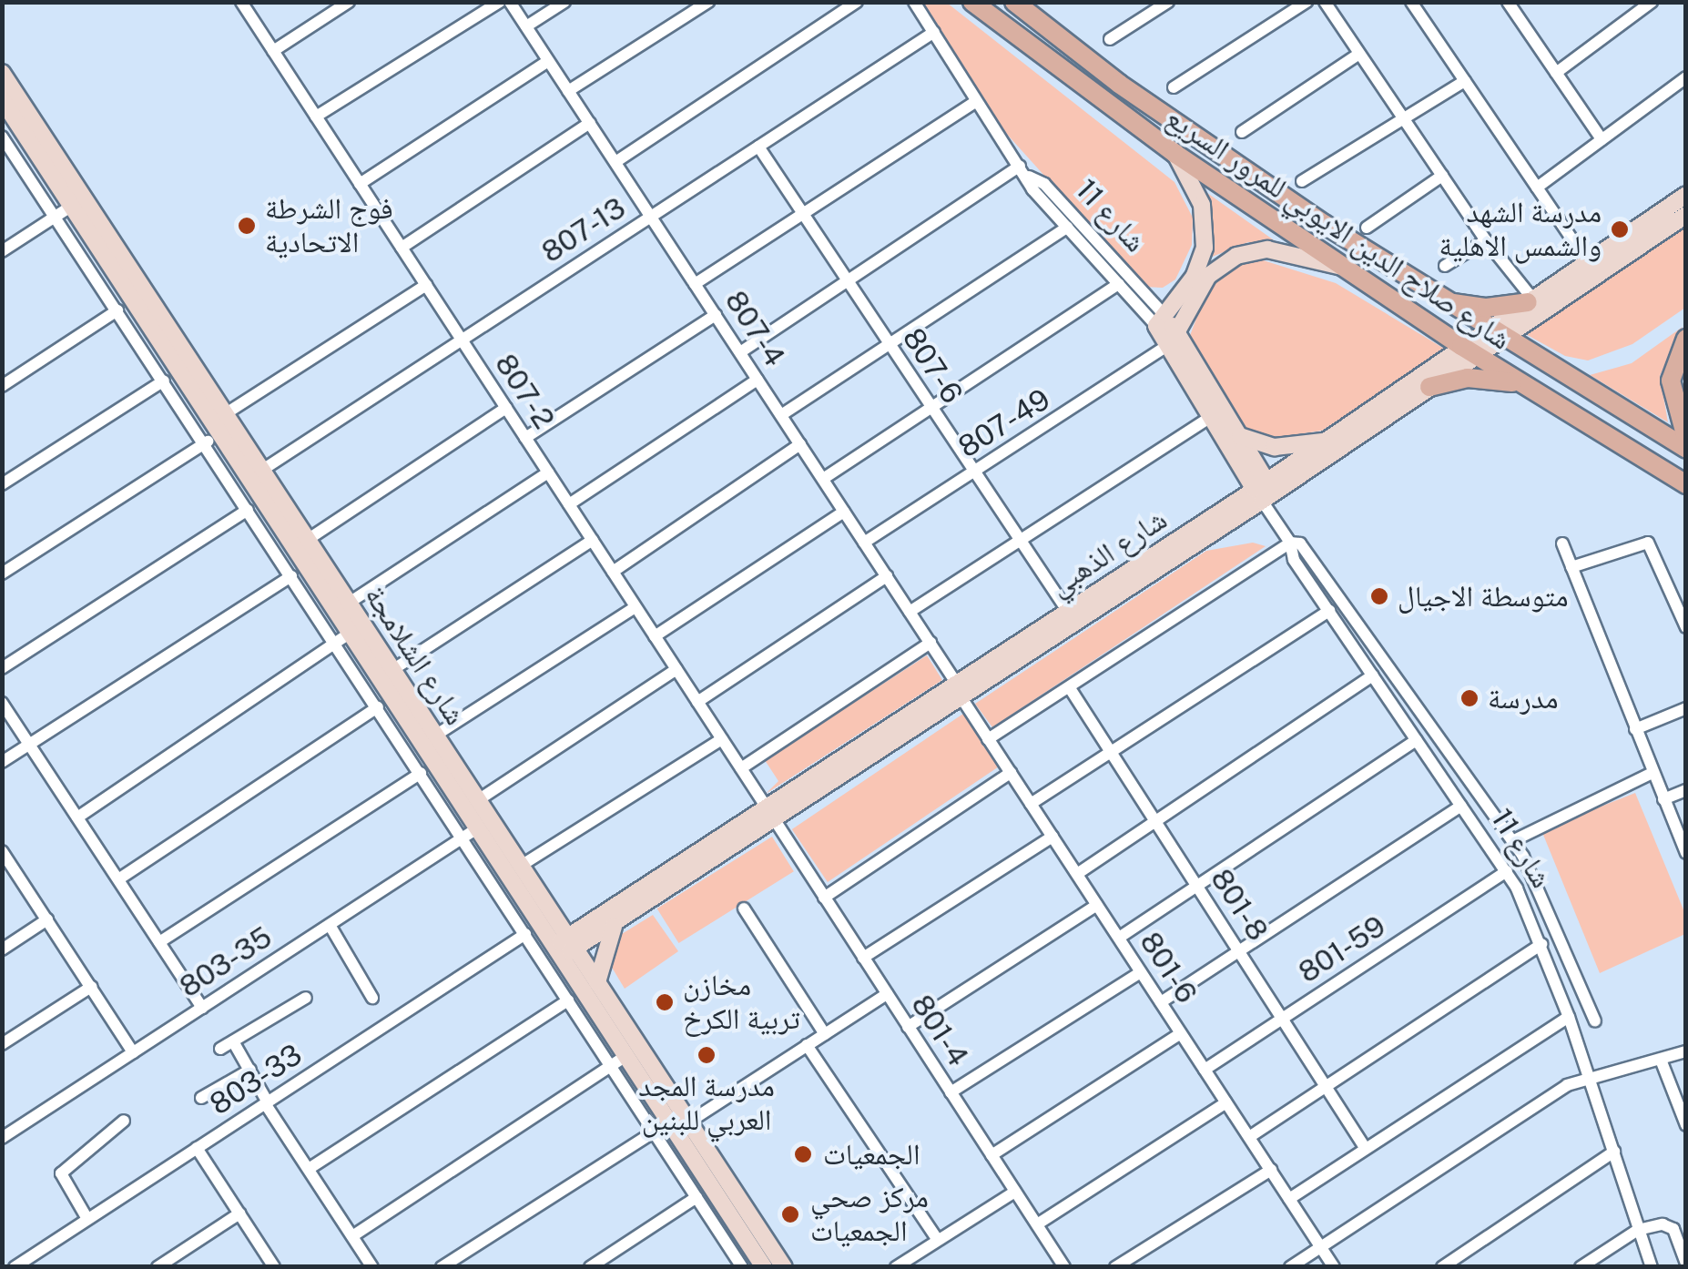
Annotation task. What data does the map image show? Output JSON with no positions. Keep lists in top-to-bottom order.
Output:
{
  "streets": {
    "main road": ["شارع صلاح الدين الايوبي للمرور السريع"],
    "street": [
      "شارع 11",
      "807-13",
      "807-4",
      "807-6",
      "807-2",
      "807-49",
      "شارع الذهبي",
      "شارع الشلامجة",
      "801-8",
      "801-59",
      "803-35",
      "801-6",
      "801-4",
      "803-33"
    ]
  },
  "crossings": [
    ["شارع 11", "807-13"],
    ["شارع 11", "807-49"],
    ["شارع 11", "شارع الذهبي"],
    ["شارع 11", "801-59"],
    ["شارع صلاح الدين الايوبي للمرور السريع", "شارع الذهبي"],
    ["807-13", "807-4"],
    ["807-13", "807-6"],
    ["807-13", "807-2"],
    ["807-13", "شارع الشلامجة"],
    ["807-4", "807-49"],
    ["807-4", "شارع الذهبي"],
    ["807-4", "801-6"],
    ["807-6", "807-49"],
    ["807-6", "شارع الذهبي"],
    ["807-2", "شارع الذهبي"],
    ["807-2", "801-4"],
    ["شارع الذهبي", "شارع الشلامجة"],
    ["شارع الذهبي", "801-6"],
    ["شارع الذهبي", "801-4"],
    ["شارع الشلامجة", "803-35"],
    ["801-8", "801-59"],
    ["801-59", "801-6"]
  ],
  "places": [
    "فوج الشرطة الاتحادية",
    "مدرسة الشهد والشمس الاهلية",
    "متوسطة الاجيال",
    "مدرسة",
    "مخازن تربية الكرخ",
    "مدرسة المجد العربي للبنين",
    "الجمعيات",
    "مركز صحي الجمعيات"
  ]
}
